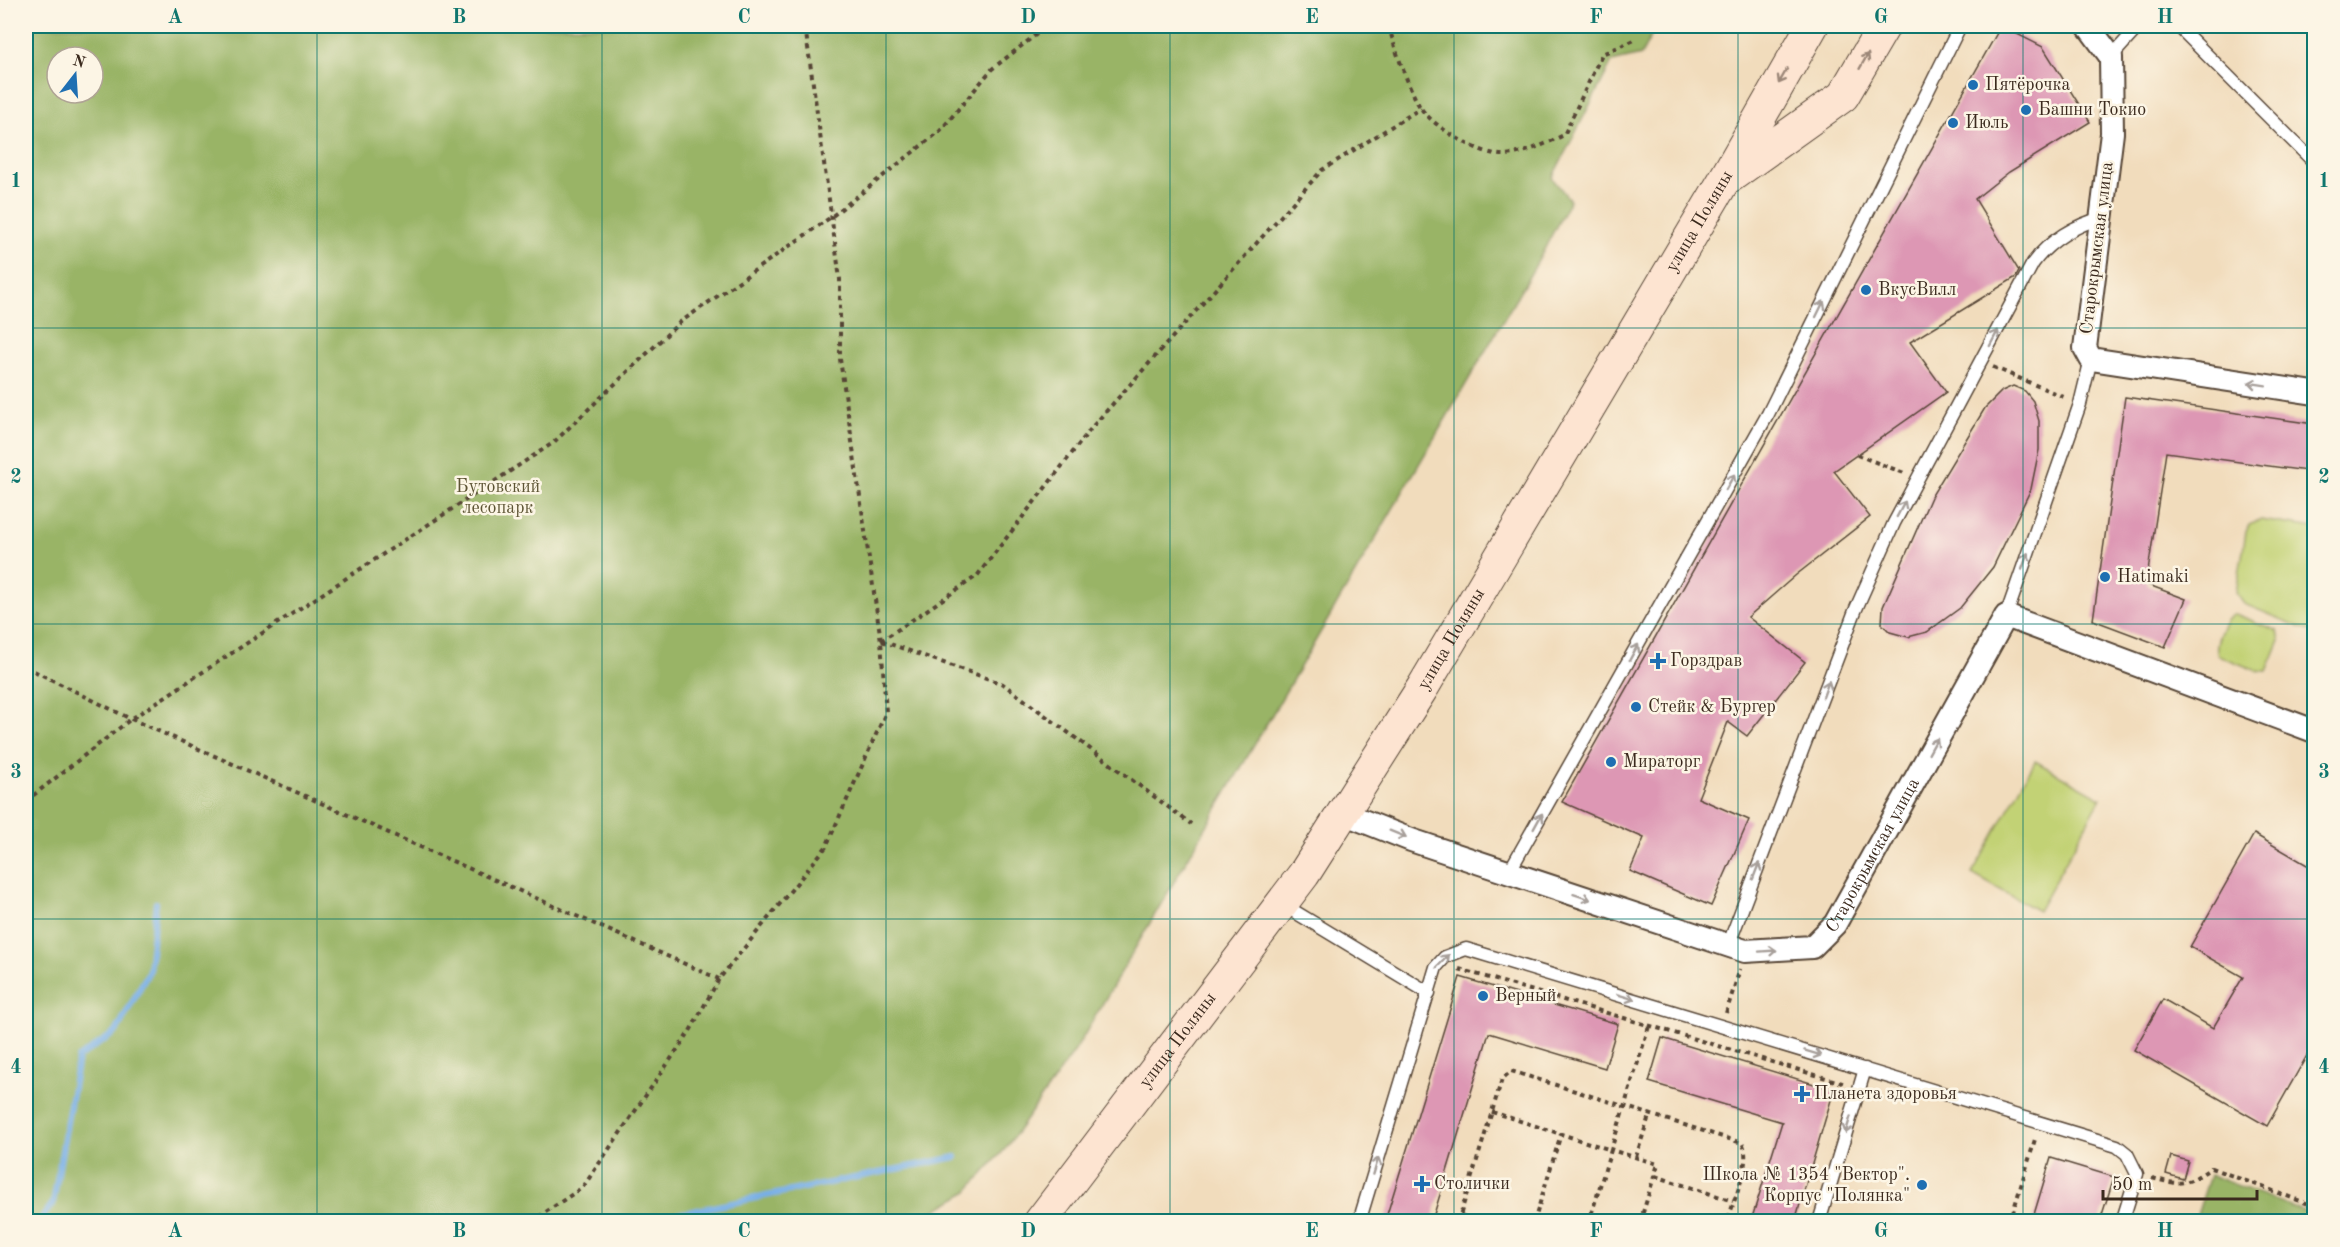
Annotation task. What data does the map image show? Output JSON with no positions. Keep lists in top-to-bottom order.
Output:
{
  "streets": {
    "main road": ["улица Поляны"],
    "street": ["Старокрымская улица"]
  },
  "crossings": [
    ["улица Поляны", "Старокрымская улица"]
  ],
  "parks": ["Бутовский лесопарк"],
  "places": {
    "other": [
      "Пятёрочка",
      "Башни Токио",
      "Июль",
      "ВкусВилл",
      "Hatimaki",
      "Стейк & Бургер",
      "Мираторг",
      "Верный",
      "Школа № 1354 \"Вектор\". Корпус \"Полянка\""
    ],
    "health": ["Горздрав", "Планета здоровья", "Столички"]
  },
  "scale_bar": "50 m",
  "north": "top",
  "grid": {
    "columns": [
      "A",
      "B",
      "C",
      "D",
      "E",
      "F",
      "G",
      "H"
    ],
    "rows": [
      "1",
      "2",
      "3",
      "4"
    ]
  }
}
